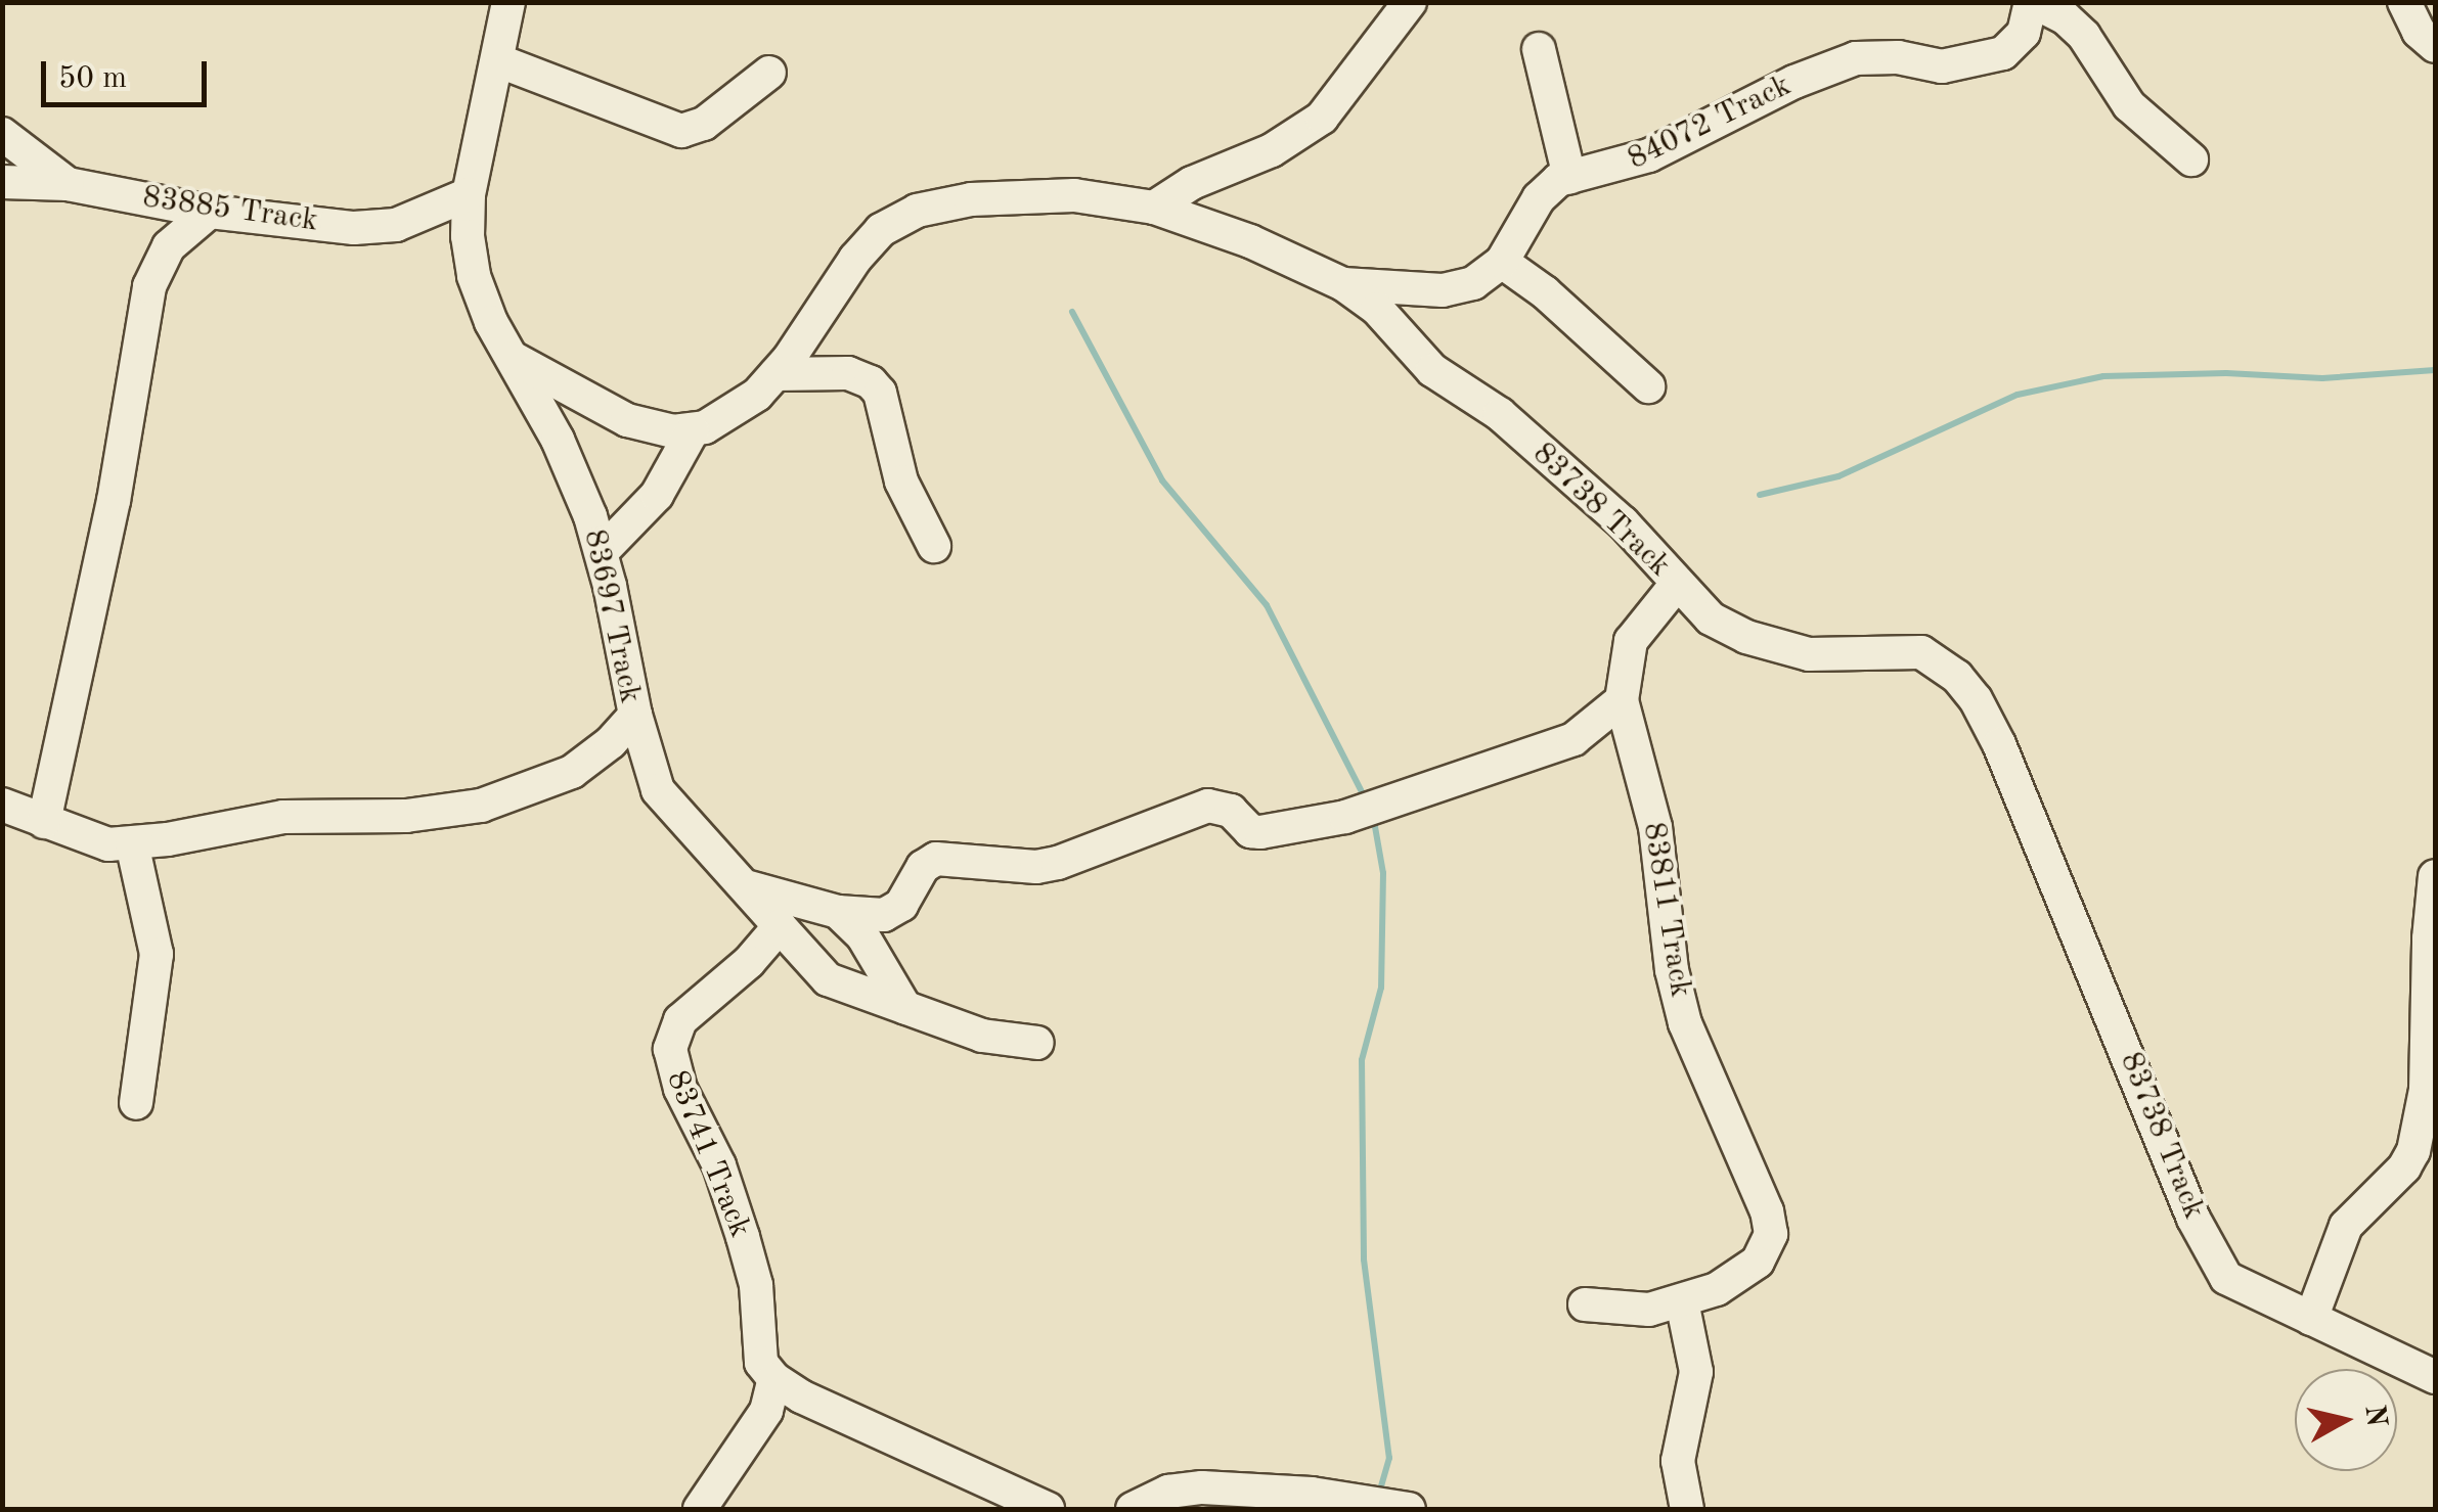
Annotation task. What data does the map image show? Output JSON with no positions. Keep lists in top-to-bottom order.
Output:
{
  "streets": {
    "street": [
      "84072 Track",
      "83885 Track",
      "83738 Track",
      "83697 Track",
      "83811 Track",
      "83741 Track"
    ]
  },
  "crossings": [
    ["84072 Track", "83738 Track"],
    ["83885 Track", "83697 Track"],
    ["83738 Track", "83811 Track"]
  ],
  "scale_bar": "50 m",
  "north": "right"
}
